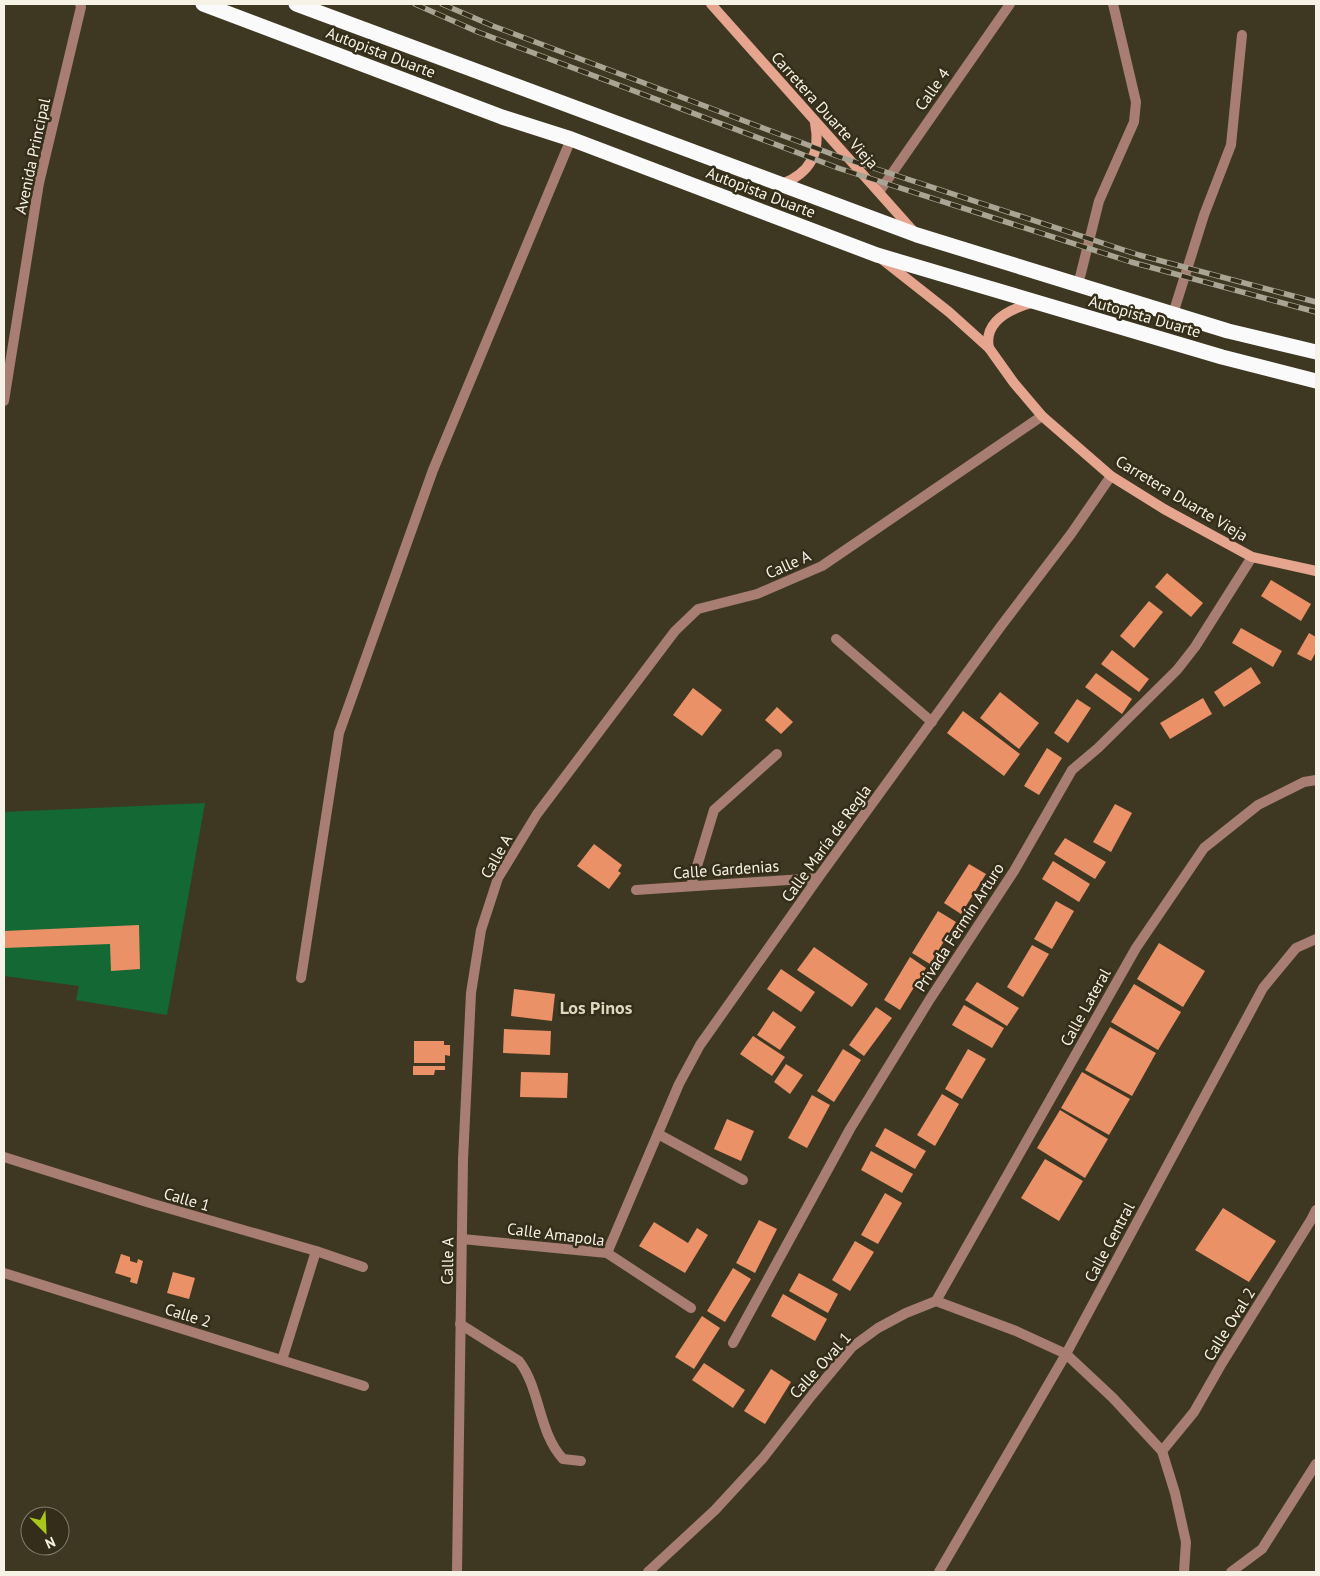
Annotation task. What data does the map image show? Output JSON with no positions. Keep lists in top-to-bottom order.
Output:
{
  "streets": {
    "highway": ["Autopista Duarte"],
    "main road": ["Carretera Duarte Vieja"],
    "street": [
      "Calle 4",
      "Avenida Principal",
      "Calle A",
      "Calle María de Regla",
      "Calle Gardenias",
      "Privada Fermín Arturo",
      "Calle Lateral",
      "Calle 1",
      "Calle Amapola",
      "Calle Central",
      "Calle 2",
      "Calle Oval 2",
      "Calle Oval 1"
    ]
  },
  "crossings": [
    ["Autopista Duarte", "Carretera Duarte Vieja"],
    ["Calle 4", "Carretera Duarte Vieja"],
    ["Carretera Duarte Vieja", "Calle A"],
    ["Carretera Duarte Vieja", "Calle María de Regla"],
    ["Carretera Duarte Vieja", "Privada Fermín Arturo"],
    ["Calle A", "Calle Amapola"],
    ["Calle María de Regla", "Calle Gardenias"],
    ["Calle María de Regla", "Calle Amapola"],
    ["Calle Lateral", "Calle Oval 1"]
  ],
  "districts": ["Los Pinos"],
  "north": "bottom right"
}
